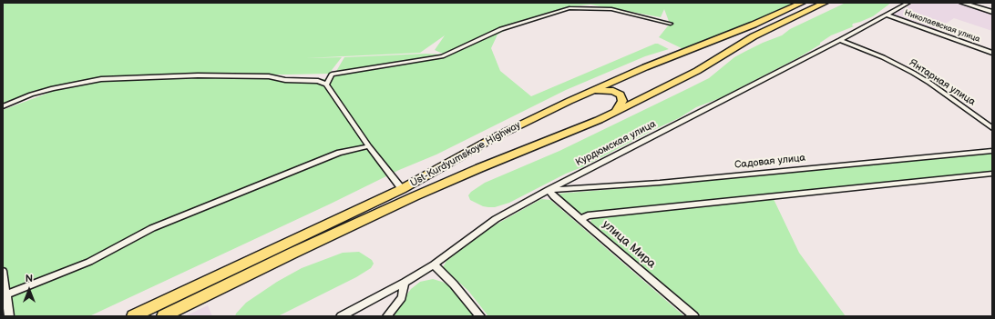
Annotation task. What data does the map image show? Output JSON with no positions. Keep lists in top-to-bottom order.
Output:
{
  "streets": {
    "main road": ["Ust-Kurdyumskoye Highway"],
    "street": [
      "Николаевская улица",
      "Янтарная улица",
      "Курдюмская улица",
      "Садовая улица",
      "улица Мира"
    ]
  },
  "crossings": [
    ["Николаевская улица", "Курдюмская улица"],
    ["Янтарная улица", "Курдюмская улица"],
    ["Курдюмская улица", "Садовая улица"],
    ["Курдюмская улица", "улица Мира"],
    ["Садовая улица", "улица Мира"]
  ],
  "north": "top"
}
